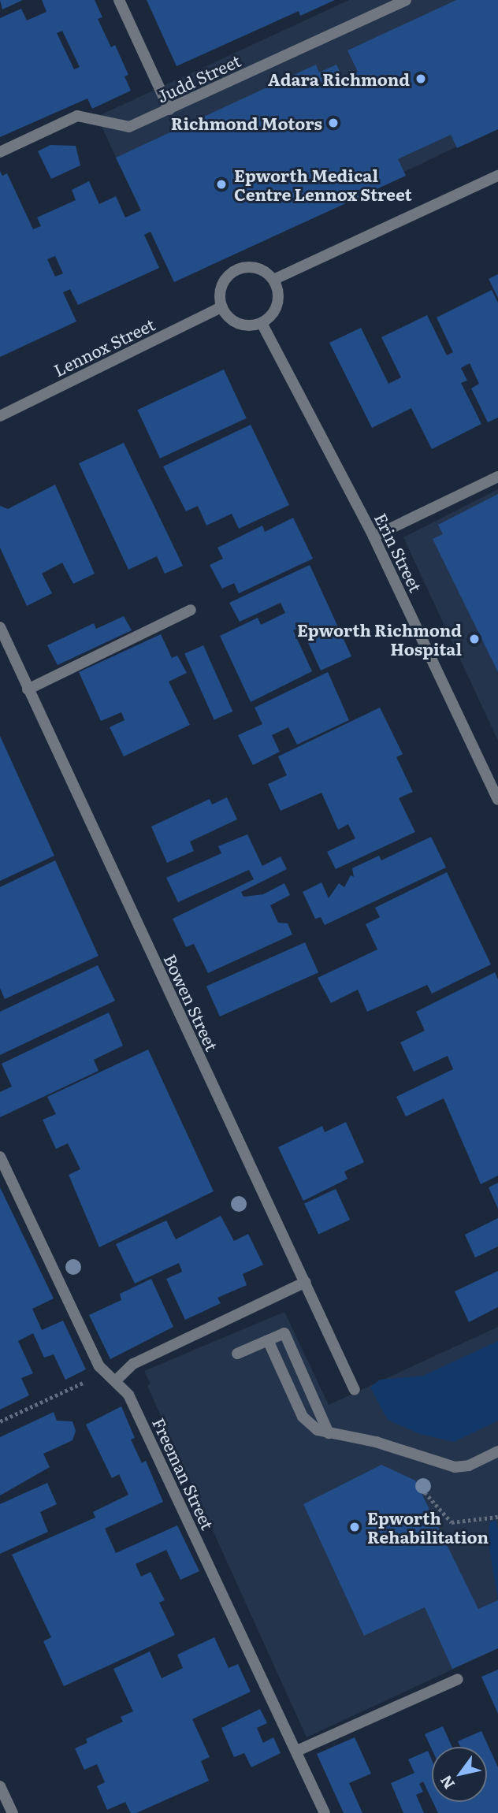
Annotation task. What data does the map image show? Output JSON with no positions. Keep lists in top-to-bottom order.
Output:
{
  "streets": {
    "street": [
      "Judd Street",
      "Lennox Street",
      "Erin Street",
      "Bowen Street",
      "Freeman Street"
    ]
  },
  "crossings": [
    ["Lennox Street", "Erin Street"]
  ],
  "places": [
    "Adara Richmond",
    "Richmond Motors",
    "Epworth Medical Centre Lennox Street",
    "Epworth Richmond Hospital",
    "Epworth Rehabilitation"
  ],
  "north": "bottom left"
}
